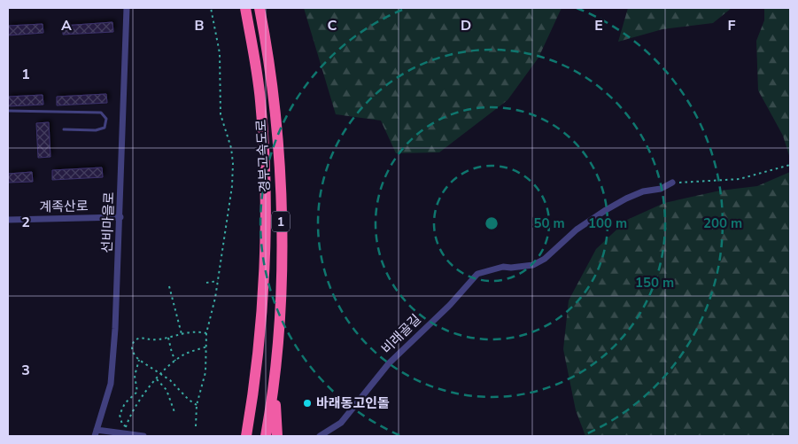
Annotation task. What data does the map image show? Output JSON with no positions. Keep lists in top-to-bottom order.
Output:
{
  "streets": {
    "highway": ["경부고속도로", "1"],
    "street": ["계족산로", "선비마을로", "비래골길"]
  },
  "crossings": [
    ["계족산로", "선비마을로"]
  ],
  "places": ["바래동고인돌"],
  "grid": {
    "columns": [
      "A",
      "B",
      "C",
      "D",
      "E",
      "F"
    ],
    "rows": ["1", "2", "3"]
  },
  "rings": [
    "50 m",
    "100 m",
    "200 m",
    "150 m"
  ]
}
